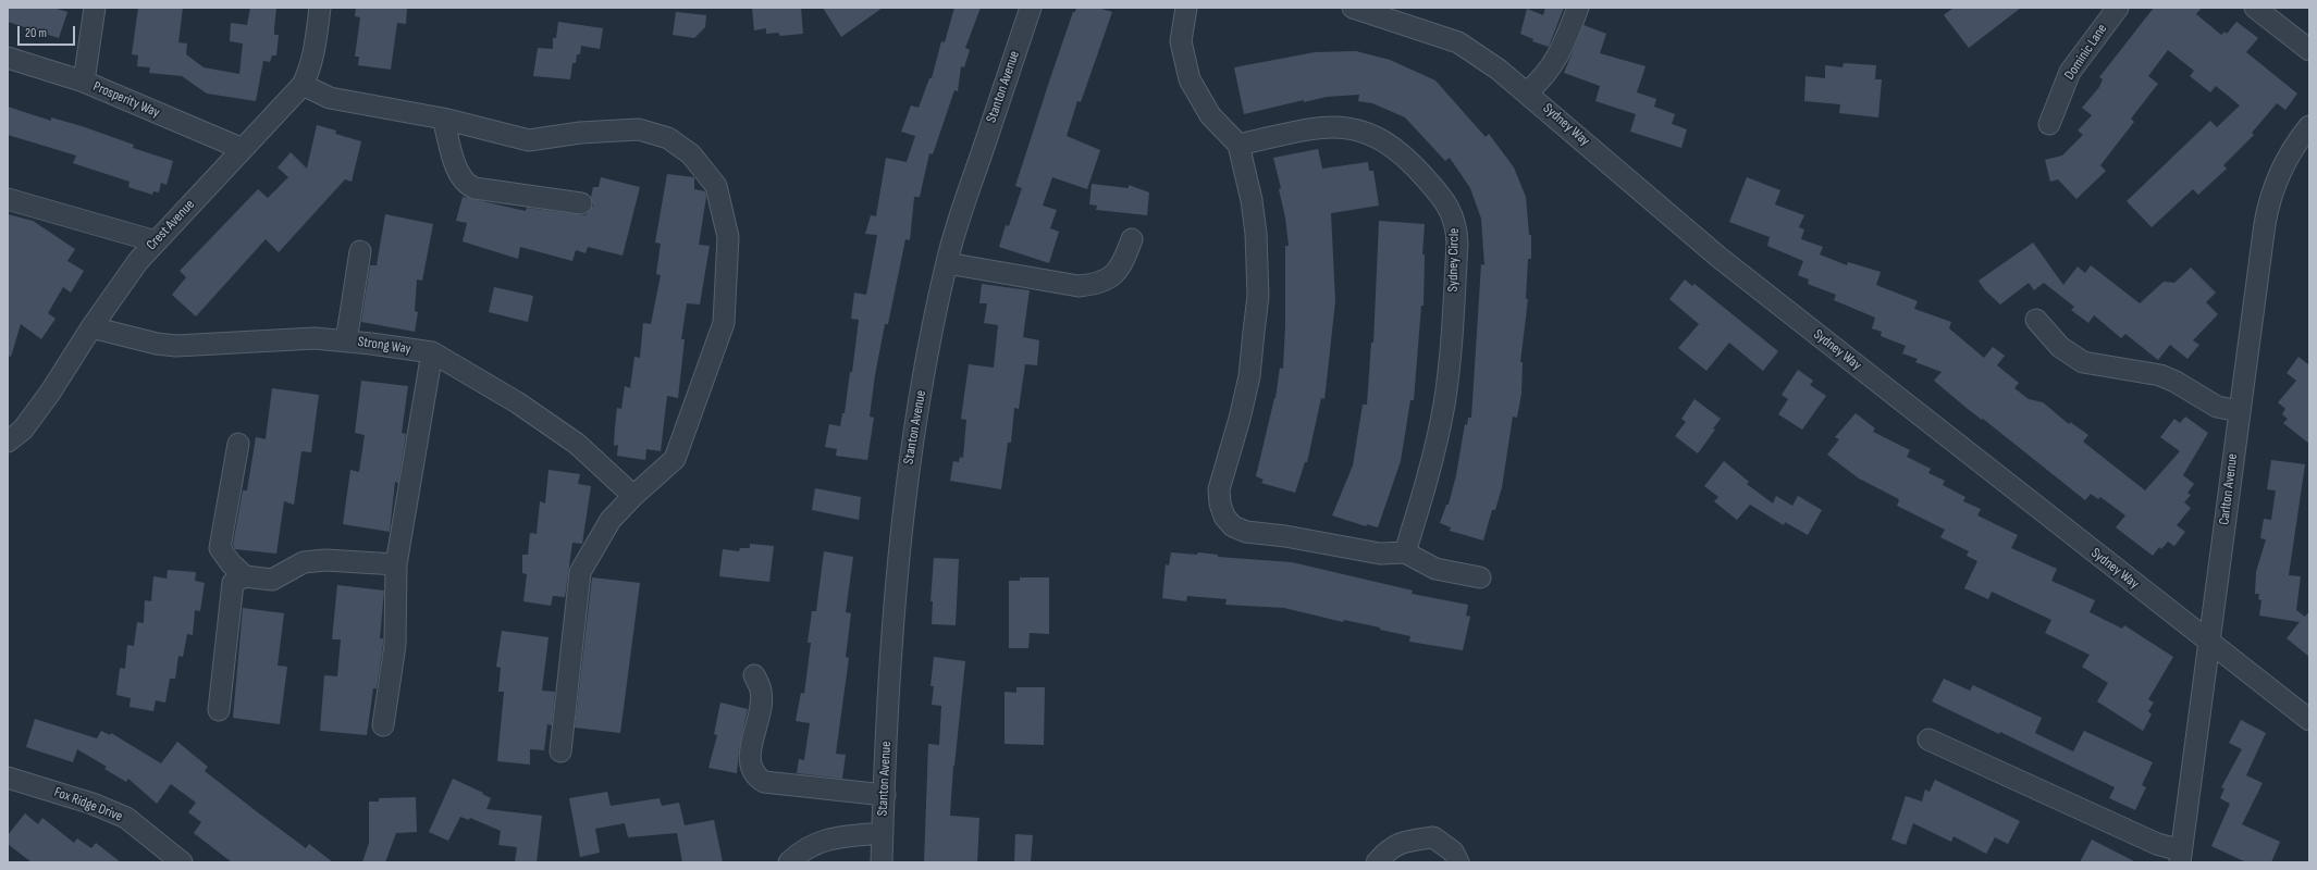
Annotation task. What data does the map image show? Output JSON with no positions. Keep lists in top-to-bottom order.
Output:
{
  "streets": {
    "street": [
      "Dominic Lane",
      "Stanton Avenue",
      "Prosperity Way",
      "Sydney Way",
      "Crest Avenue",
      "Sydney Circle",
      "Strong Way",
      "Carlton Avenue",
      "Fox Ridge Drive"
    ]
  },
  "crossings": [
    ["Prosperity Way", "Crest Avenue"],
    ["Sydney Way", "Carlton Avenue"],
    ["Crest Avenue", "Strong Way"]
  ],
  "scale_bar": "20 m"
}
